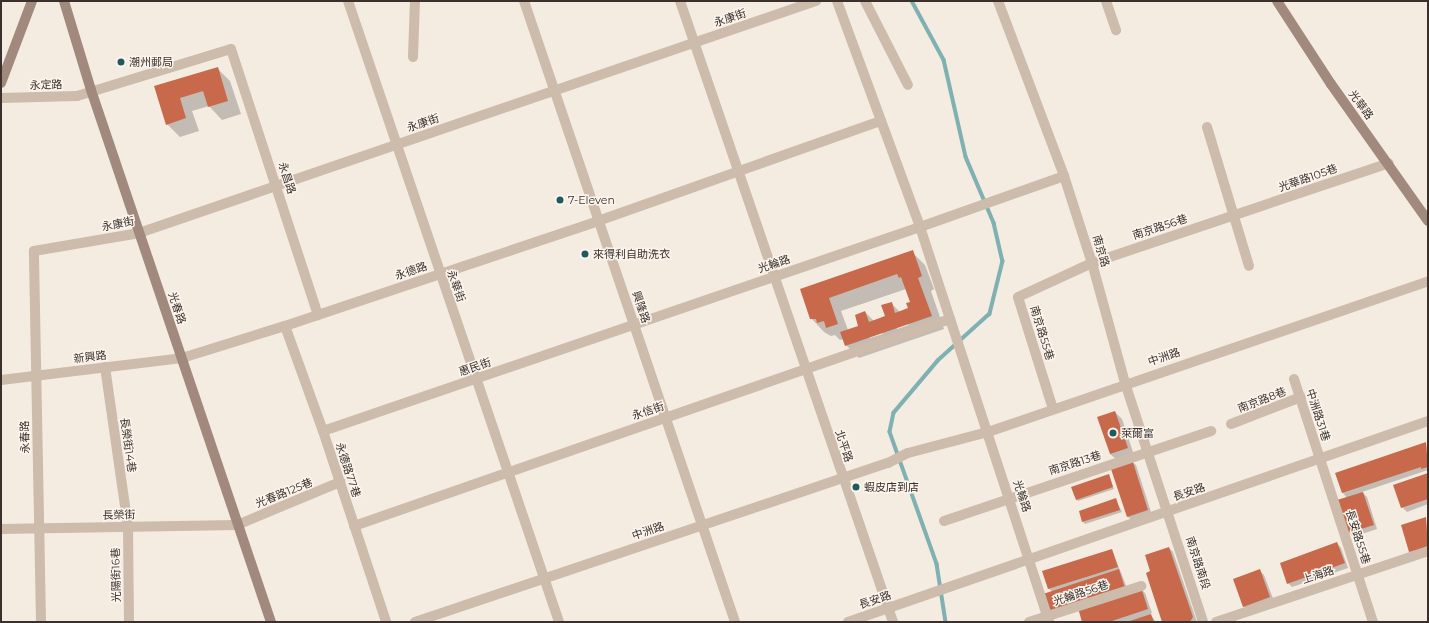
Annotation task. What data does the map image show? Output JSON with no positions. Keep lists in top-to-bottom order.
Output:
{
  "streets": {
    "main road": ["光華路", "光春路"],
    "street": [
      "永康街",
      "永定路",
      "永昌路",
      "光華路105巷",
      "南京路56巷",
      "南京路",
      "光輪路",
      "永德路",
      "永華街",
      "興隆路",
      "南京路55巷",
      "新興路",
      "中洲路",
      "惠民街",
      "南京路8巷",
      "永信街",
      "中洲路31巷",
      "永春路",
      "長榮街14巷",
      "北平路",
      "南京路13巷",
      "永德路77巷",
      "長安路",
      "光春路125巷",
      "長榮街",
      "長安路55巷",
      "南京路南段",
      "光陽街16巷",
      "上海路",
      "光輪路56巷"
    ]
  },
  "crossings": [
    ["永康街", "永昌路"],
    ["永康街", "永華街"],
    ["永康街", "興隆路"],
    ["永康街", "光春路"],
    ["永康街", "永春路"],
    ["永康街", "北平路"],
    ["永定路", "永昌路"],
    ["永定路", "光春路"],
    ["光華路", "光華路105巷"],
    ["永昌路", "永德路"],
    ["光華路105巷", "南京路56巷"],
    ["南京路56巷", "南京路"],
    ["南京路56巷", "南京路55巷"],
    ["南京路", "光輪路"],
    ["南京路", "南京路55巷"],
    ["南京路", "中洲路"],
    ["南京路", "南京路13巷"],
    ["南京路", "長安路"],
    ["南京路", "南京路南段"],
    ["光輪路", "興隆路"],
    ["光輪路", "中洲路"],
    ["光輪路", "惠民街"],
    ["光輪路", "永信街"],
    ["光輪路", "北平路"],
    ["光輪路", "南京路13巷"],
    ["光輪路", "長安路"],
    ["光輪路", "光輪路56巷"],
    ["永德路", "永華街"],
    ["永德路", "興隆路"],
    ["永德路", "光春路"],
    ["永德路", "新興路"],
    ["永德路", "北平路"],
    ["永德路", "永德路77巷"],
    ["永華街", "中洲路"],
    ["永華街", "惠民街"],
    ["永華街", "永信街"],
    ["興隆路", "中洲路"],
    ["興隆路", "惠民街"],
    ["興隆路", "永信街"],
    ["光春路", "新興路"],
    ["光春路", "光春路125巷"],
    ["光春路", "長榮街"],
    ["南京路55巷", "中洲路"],
    ["新興路", "永春路"],
    ["新興路", "長榮街14巷"],
    ["中洲路", "北平路"],
    ["惠民街", "永德路77巷"],
    ["南京路8巷", "中洲路31巷"],
    ["永信街", "北平路"],
    ["永信街", "永德路77巷"],
    ["中洲路31巷", "長安路"],
    ["中洲路31巷", "長安路55巷"],
    ["永春路", "長榮街"],
    ["長榮街14巷", "長榮街"],
    ["長榮街14巷", "光陽街16巷"],
    ["北平路", "長安路"],
    ["永德路77巷", "光春路125巷"],
    ["長安路", "長安路55巷"],
    ["長安路", "南京路南段"],
    ["光春路125巷", "長榮街"],
    ["長榮街", "光陽街16巷"],
    ["長安路55巷", "上海路"]
  ],
  "places": [
    "潮州郵局",
    "7-Eleven",
    "來得利自助洗衣",
    "萊爾富",
    "蝦皮店到店"
  ]
}
